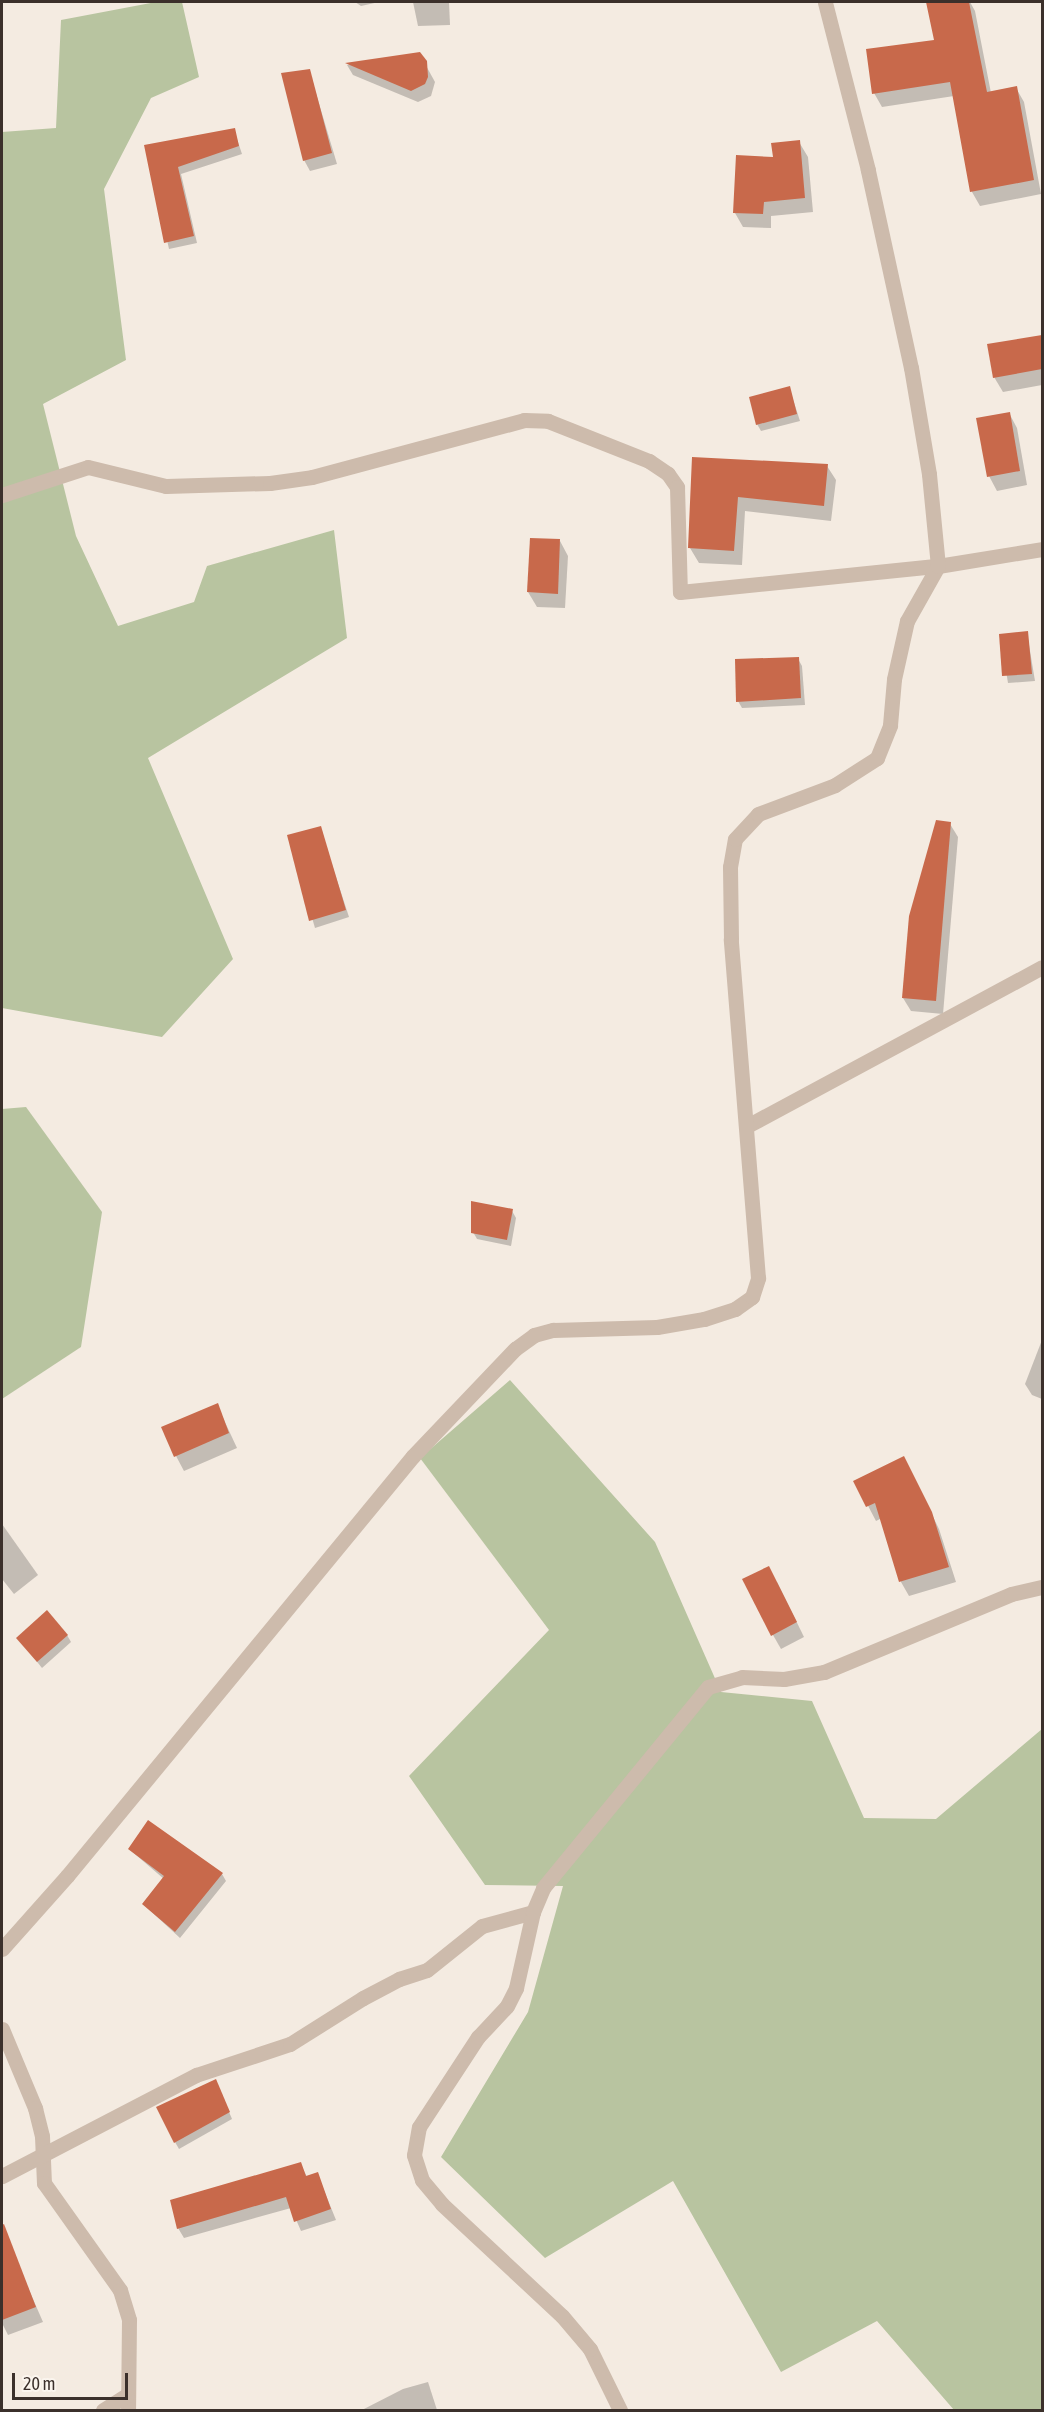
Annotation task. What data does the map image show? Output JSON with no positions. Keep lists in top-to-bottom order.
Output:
{
  "scale_bar": "20 m"
}
